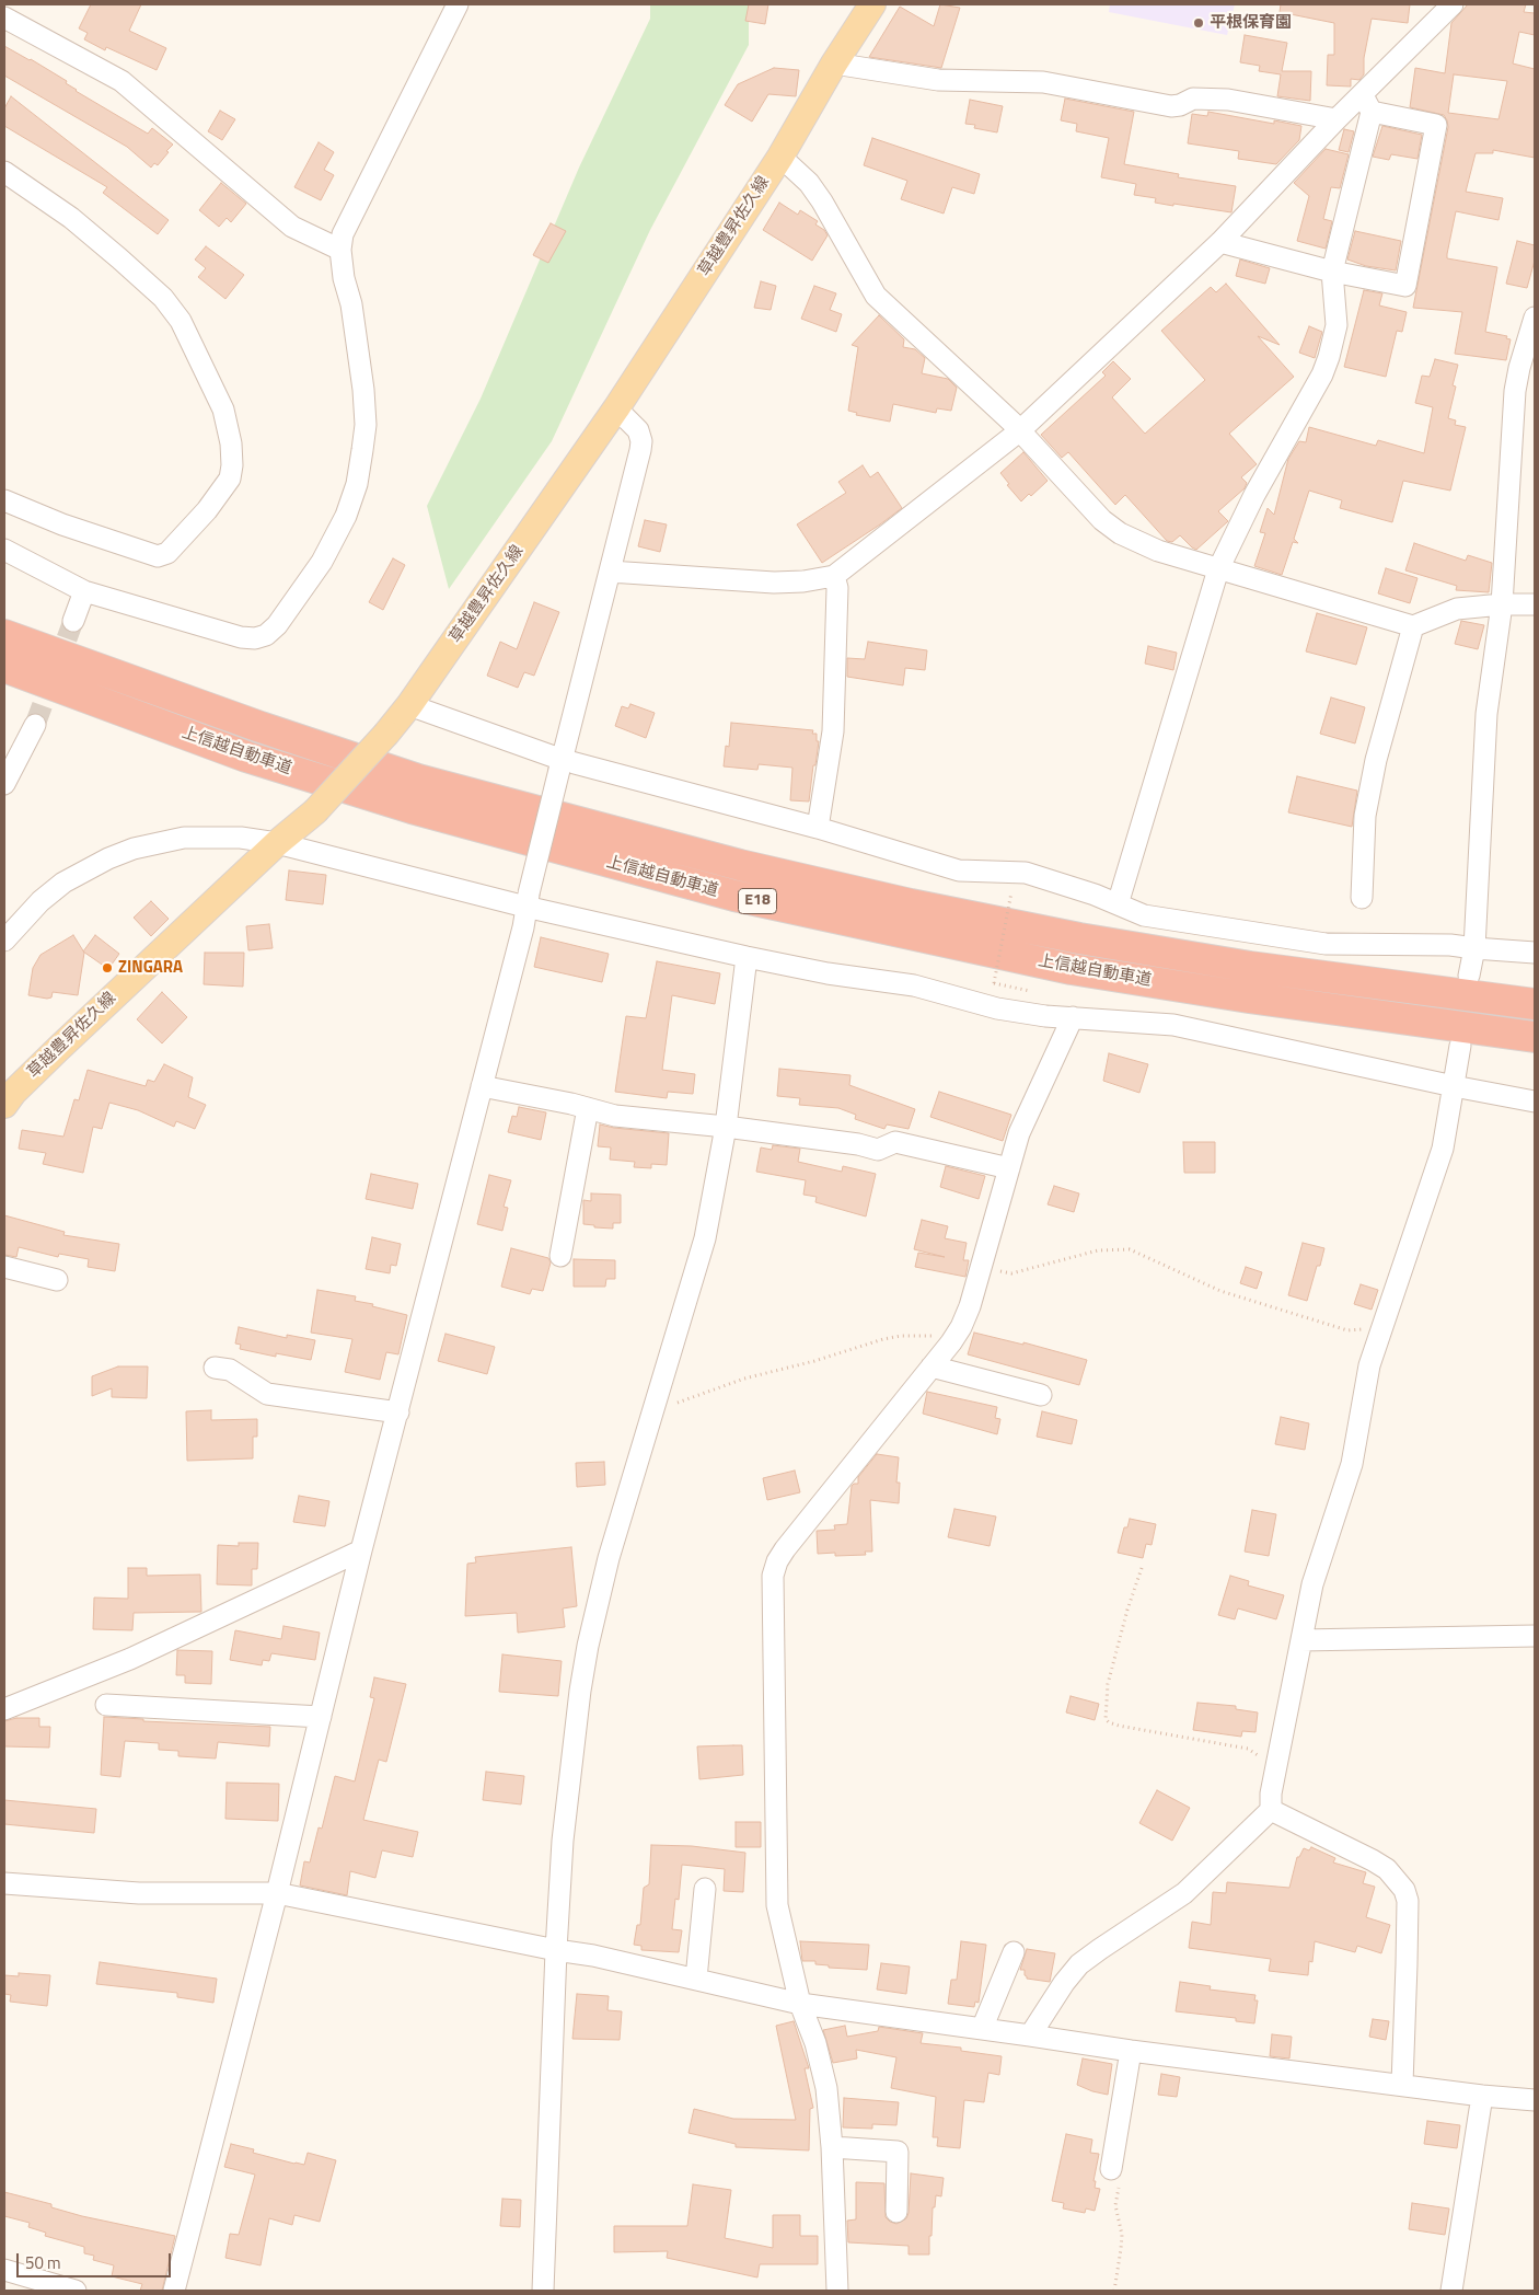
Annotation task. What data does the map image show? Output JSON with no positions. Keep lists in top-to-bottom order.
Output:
{
  "streets": {
    "highway": ["上信越自動車道", "E18"],
    "main road": ["草越豊昇佐久線"]
  },
  "places": ["平根保育園", "ZINGARA"],
  "scale_bar": "50 m"
}
